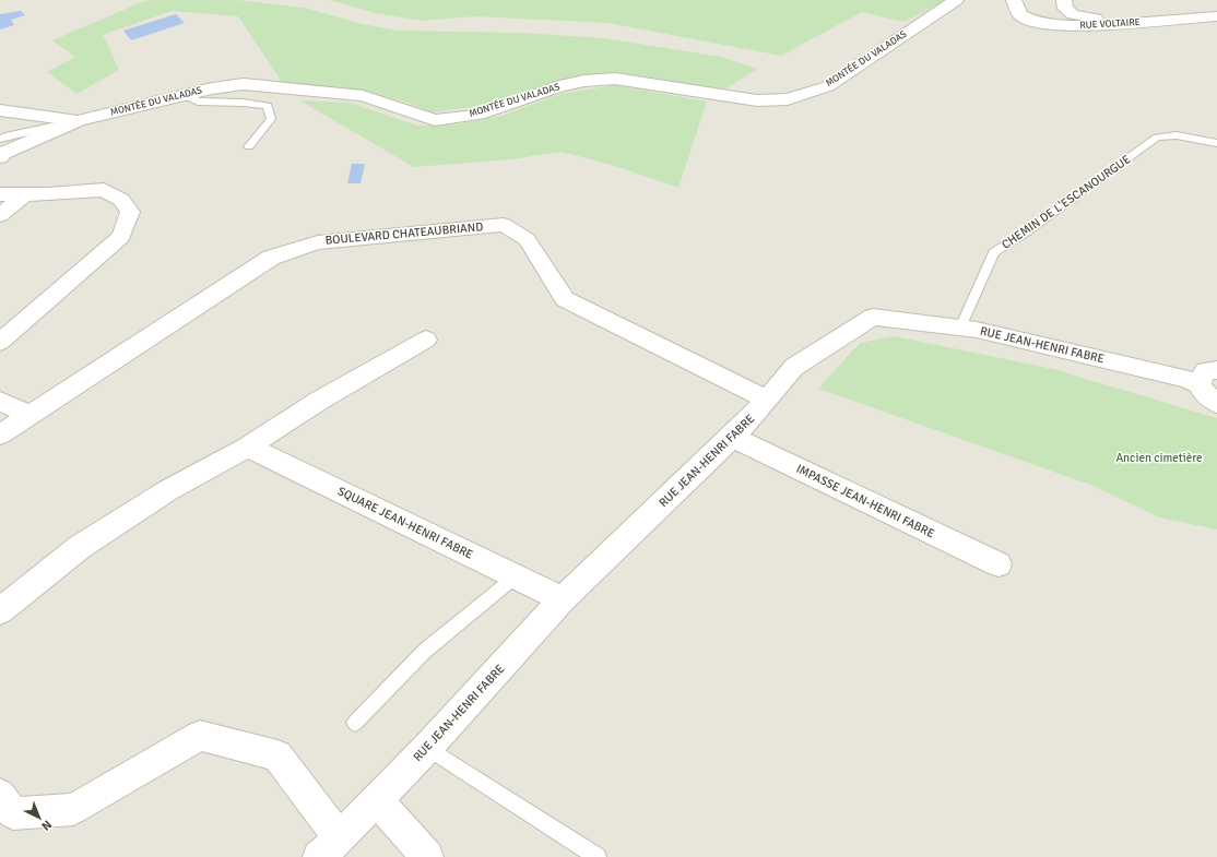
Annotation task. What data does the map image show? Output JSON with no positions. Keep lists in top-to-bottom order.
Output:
{
  "streets": {
    "street": [
      "RUE VOLTAIRE",
      "MONTÉE DU VALADAS",
      "BOULEVARD CHATEAUBRIAND",
      "RUE JEAN-HENRI FABRE",
      "IMPASSE JEAN-HENRI FABRE",
      "SQUARE JEAN-HENRI FABRE"
    ],
    "lane": ["CHEMIN DE L'ESCANOURGUE"]
  },
  "crossings": [
    ["CHEMIN DE L'ESCANOURGUE", "RUE JEAN-HENRI FABRE"],
    ["BOULEVARD CHATEAUBRIAND", "RUE JEAN-HENRI FABRE"],
    ["RUE JEAN-HENRI FABRE", "IMPASSE JEAN-HENRI FABRE"],
    ["RUE JEAN-HENRI FABRE", "SQUARE JEAN-HENRI FABRE"]
  ],
  "parks": ["Ancien cimetière"],
  "north": "bottom right"
}
